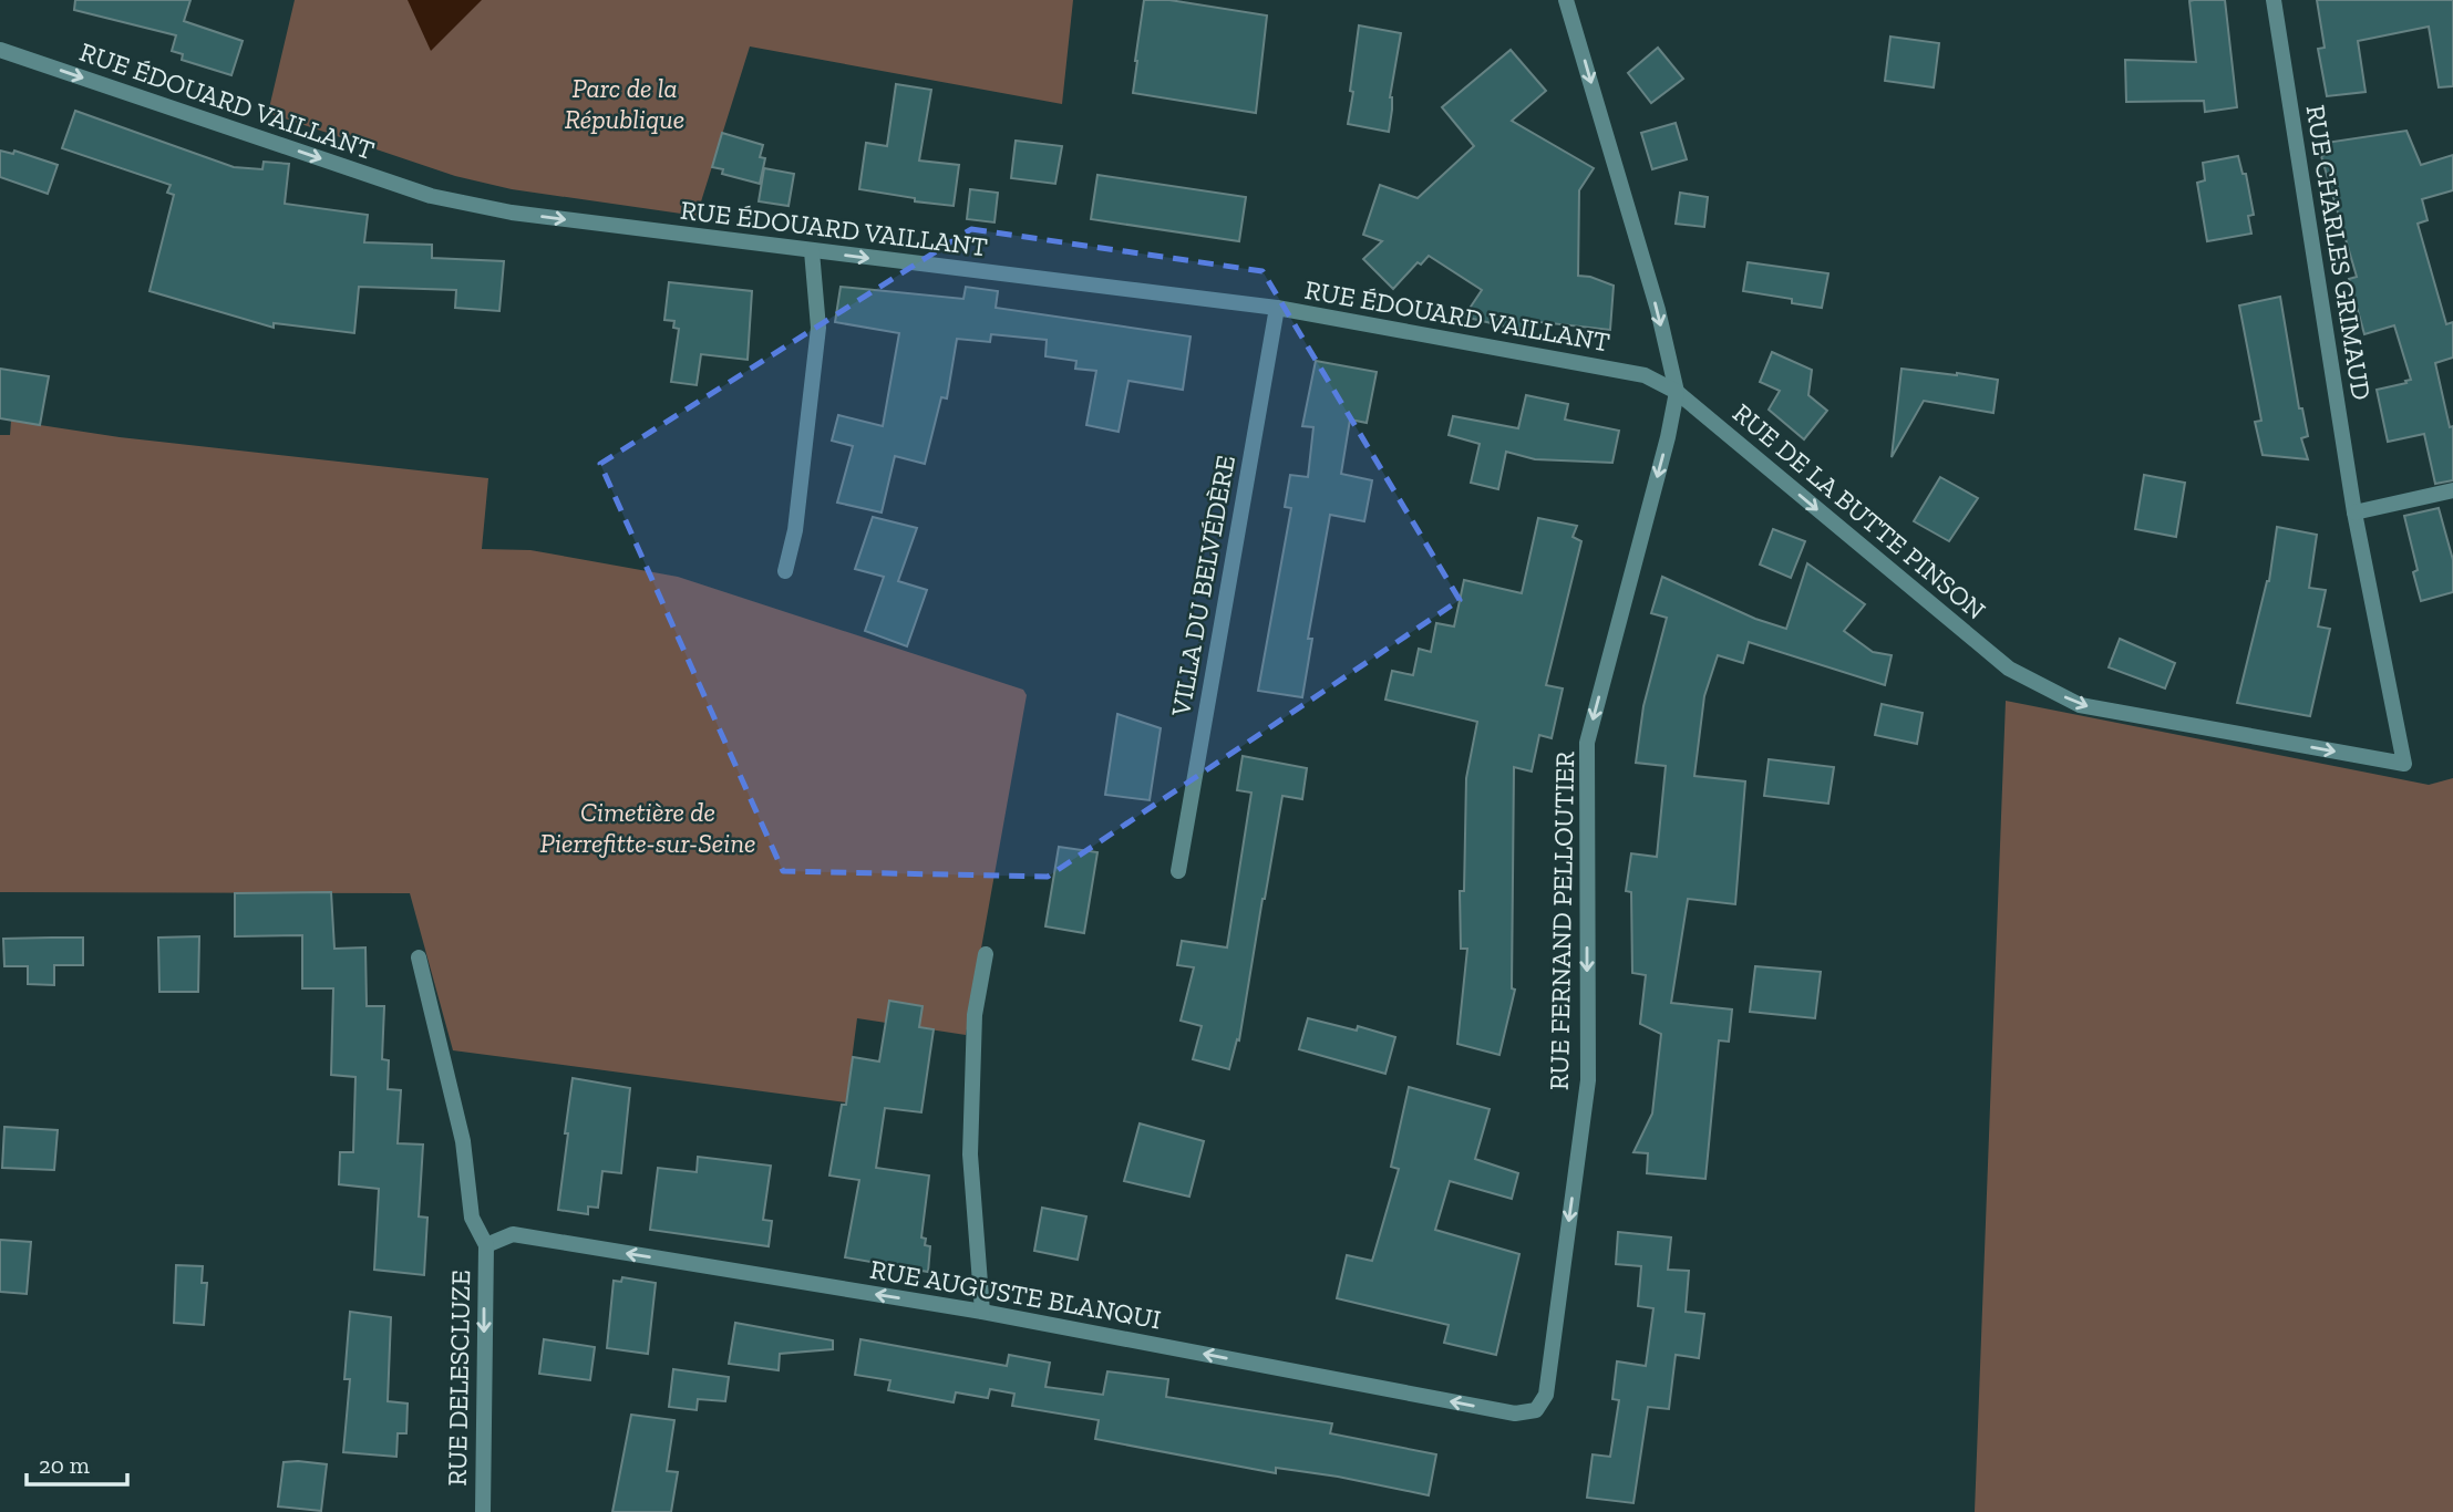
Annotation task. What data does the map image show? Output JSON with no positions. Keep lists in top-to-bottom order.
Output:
{
  "streets": {
    "street": [
      "RUE ÉDOUARD VAILLANT",
      "RUE CHARLES GRIMAUD",
      "RUE DE LA BUTTE PINSON",
      "VILLA DU BELVÉDÈRE",
      "RUE FERNAND PELLOUTIER",
      "RUE AUGUSTE BLANQUI",
      "RUE DELESCLUZE"
    ]
  },
  "crossings": [
    ["RUE ÉDOUARD VAILLANT", "RUE DE LA BUTTE PINSON"],
    ["RUE ÉDOUARD VAILLANT", "VILLA DU BELVÉDÈRE"],
    ["RUE ÉDOUARD VAILLANT", "RUE FERNAND PELLOUTIER"],
    ["RUE CHARLES GRIMAUD", "RUE DE LA BUTTE PINSON"],
    ["RUE DE LA BUTTE PINSON", "RUE FERNAND PELLOUTIER"],
    ["RUE FERNAND PELLOUTIER", "RUE AUGUSTE BLANQUI"],
    ["RUE AUGUSTE BLANQUI", "RUE DELESCLUZE"]
  ],
  "one_way": [
    "RUE ÉDOUARD VAILLANT",
    "RUE DE LA BUTTE PINSON",
    "RUE FERNAND PELLOUTIER",
    "RUE AUGUSTE BLANQUI",
    "RUE DELESCLUZE"
  ],
  "parks": ["Parc de la République", "Cimetière de Pierrefitte-sur-Seine"],
  "scale_bar": "20 m"
}
